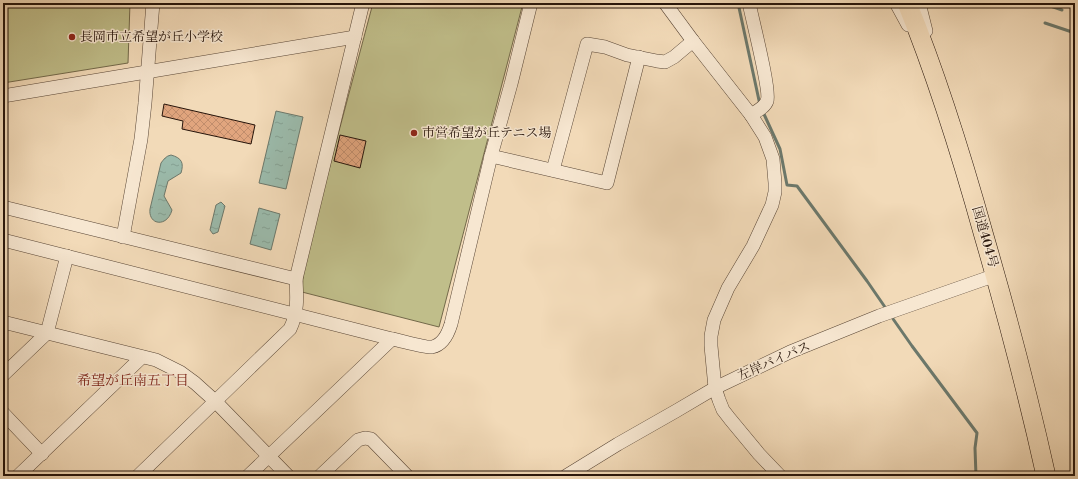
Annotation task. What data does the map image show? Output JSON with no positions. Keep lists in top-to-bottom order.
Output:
{
  "streets": {
    "highway": ["国道404号"],
    "street": ["左岸バイパス"]
  },
  "crossings": [
    ["国道404号", "左岸バイパス"]
  ],
  "districts": ["希望が丘南五丁目"],
  "places": ["長岡市立希望が丘小学校", "市営希望が丘テニス場"]
}
